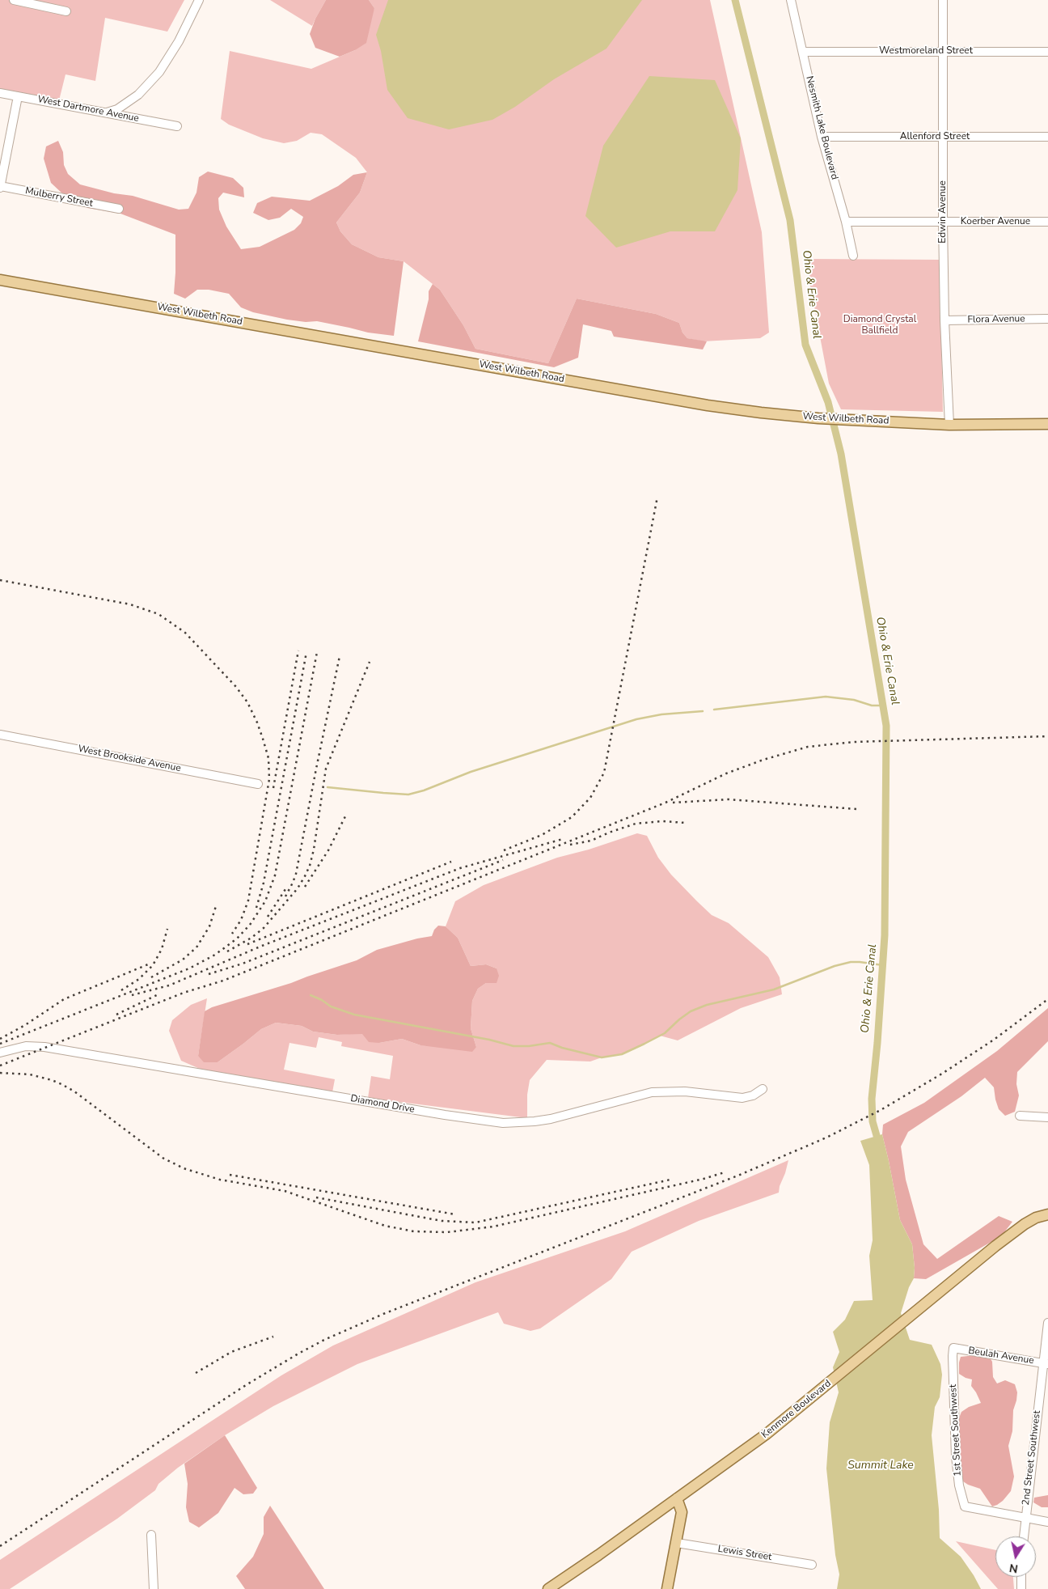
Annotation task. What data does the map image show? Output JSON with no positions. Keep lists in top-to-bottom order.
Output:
{
  "streets": {
    "main road": ["West Wilbeth Road", "Kenmore Boulevard"],
    "street": [
      "Westmoreland Street",
      "West Dartmore Avenue",
      "Nesmith Lake Boulevard",
      "Allenford Street",
      "Mulberry Street",
      "Edwin Avenue",
      "Koerber Avenue",
      "Flora Avenue",
      "West Brookside Avenue",
      "Diamond Drive",
      "Beulah Avenue",
      "1st Street Southwest",
      "2nd Street Southwest",
      "Lewis Street"
    ]
  },
  "crossings": [
    ["Westmoreland Street", "Nesmith Lake Boulevard"],
    ["Westmoreland Street", "Edwin Avenue"],
    ["Nesmith Lake Boulevard", "Allenford Street"],
    ["Nesmith Lake Boulevard", "Koerber Avenue"],
    ["Allenford Street", "Edwin Avenue"],
    ["Edwin Avenue", "Koerber Avenue"],
    ["Edwin Avenue", "West Wilbeth Road"],
    ["Edwin Avenue", "Flora Avenue"],
    ["Beulah Avenue", "1st Street Southwest"],
    ["Beulah Avenue", "2nd Street Southwest"],
    ["1st Street Southwest", "2nd Street Southwest"]
  ],
  "water": ["Ohio & Erie Canal", "Summit Lake"],
  "parks": ["Diamond Crystal Ballfield"],
  "north": "bottom"
}
